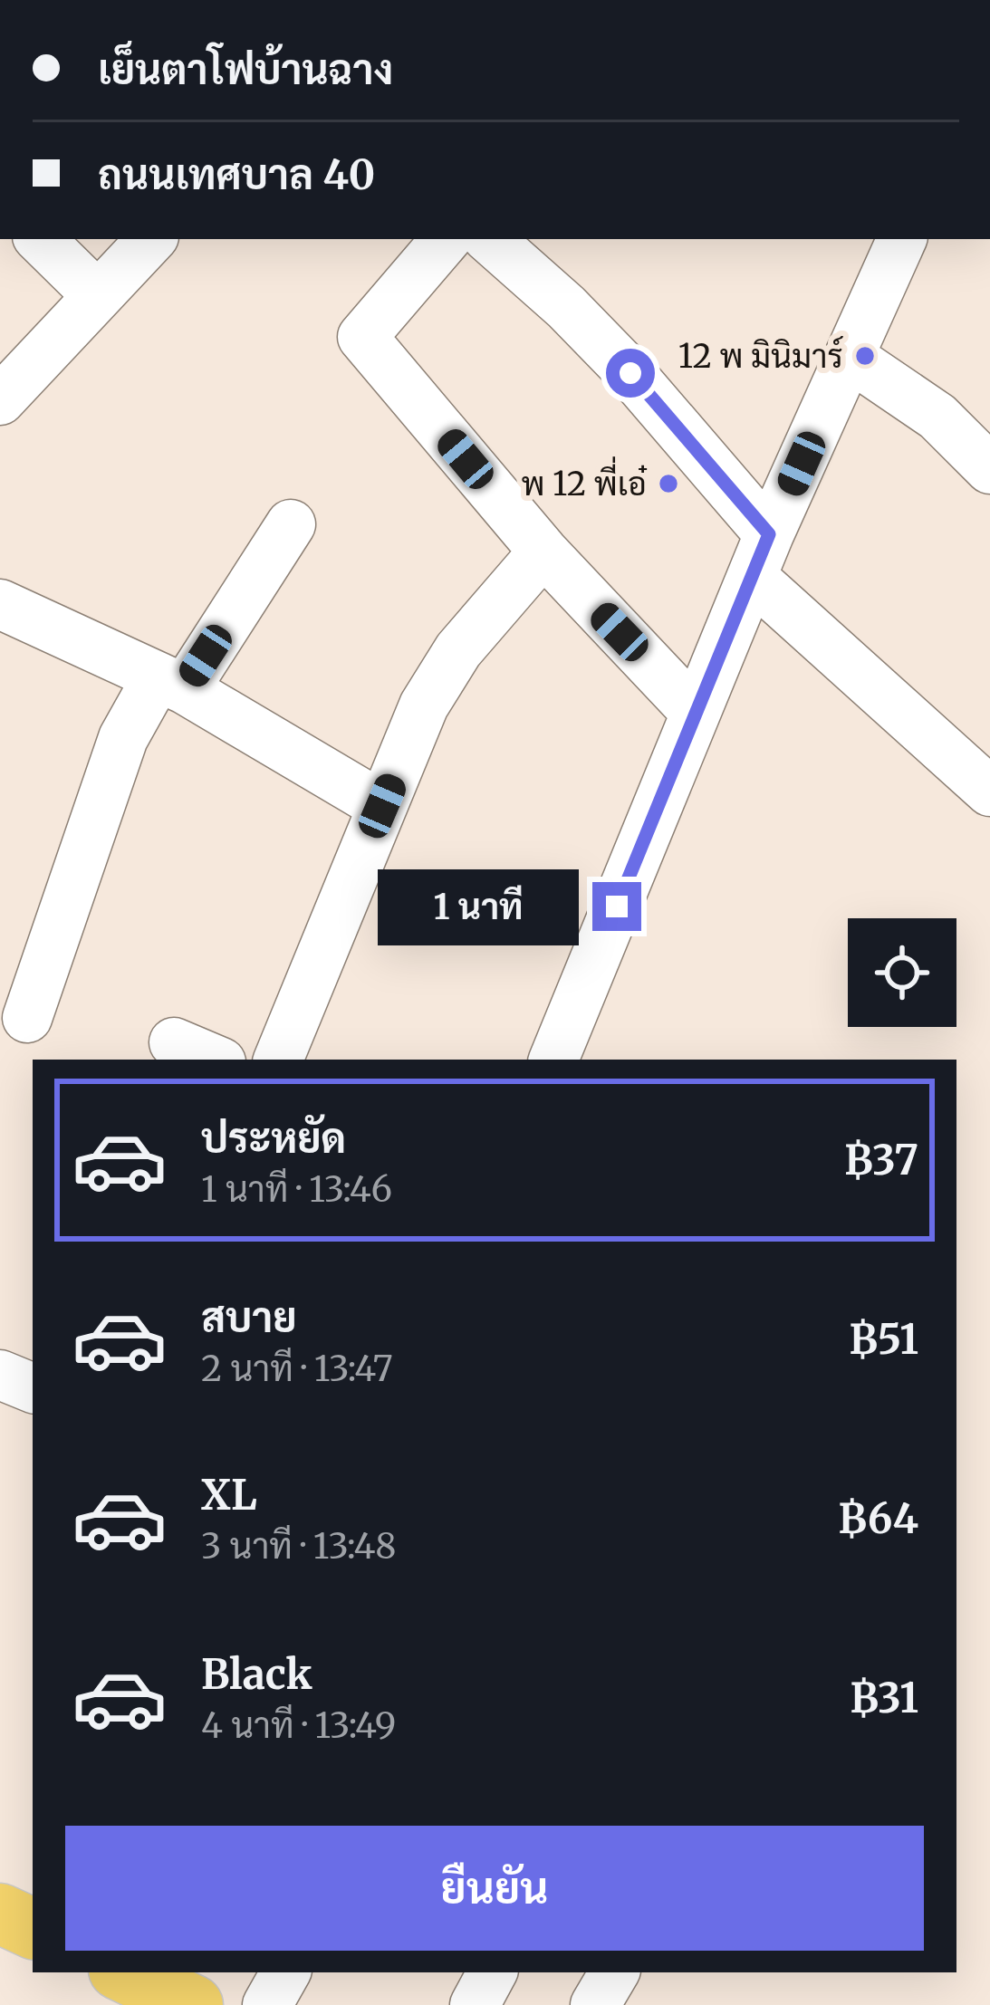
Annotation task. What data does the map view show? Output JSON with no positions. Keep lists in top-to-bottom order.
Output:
{
  "places": ["12 พ มินิมาร์", "พ 12 พี่เอ๋"],
  "page": {
    "banner": ["เย็นตาโฟบ้านฉาง", "ถนนเทศบาล 40"],
    "bubble": "1 นาที",
    "list": [
      {
        "name": "ประหยัด",
        "note": "1 นาที · 13:46",
        "value": "฿37"
      },
      {
        "name": "สบาย",
        "note": "2 นาที · 13:47",
        "value": "฿51"
      },
      {
        "name": "XL",
        "note": "3 นาที · 13:48",
        "value": "฿64"
      },
      {
        "name": "Black",
        "note": "4 นาที · 13:49",
        "value": "฿31"
      }
    ],
    "buttons": "ยืนยัน"
  }
}
